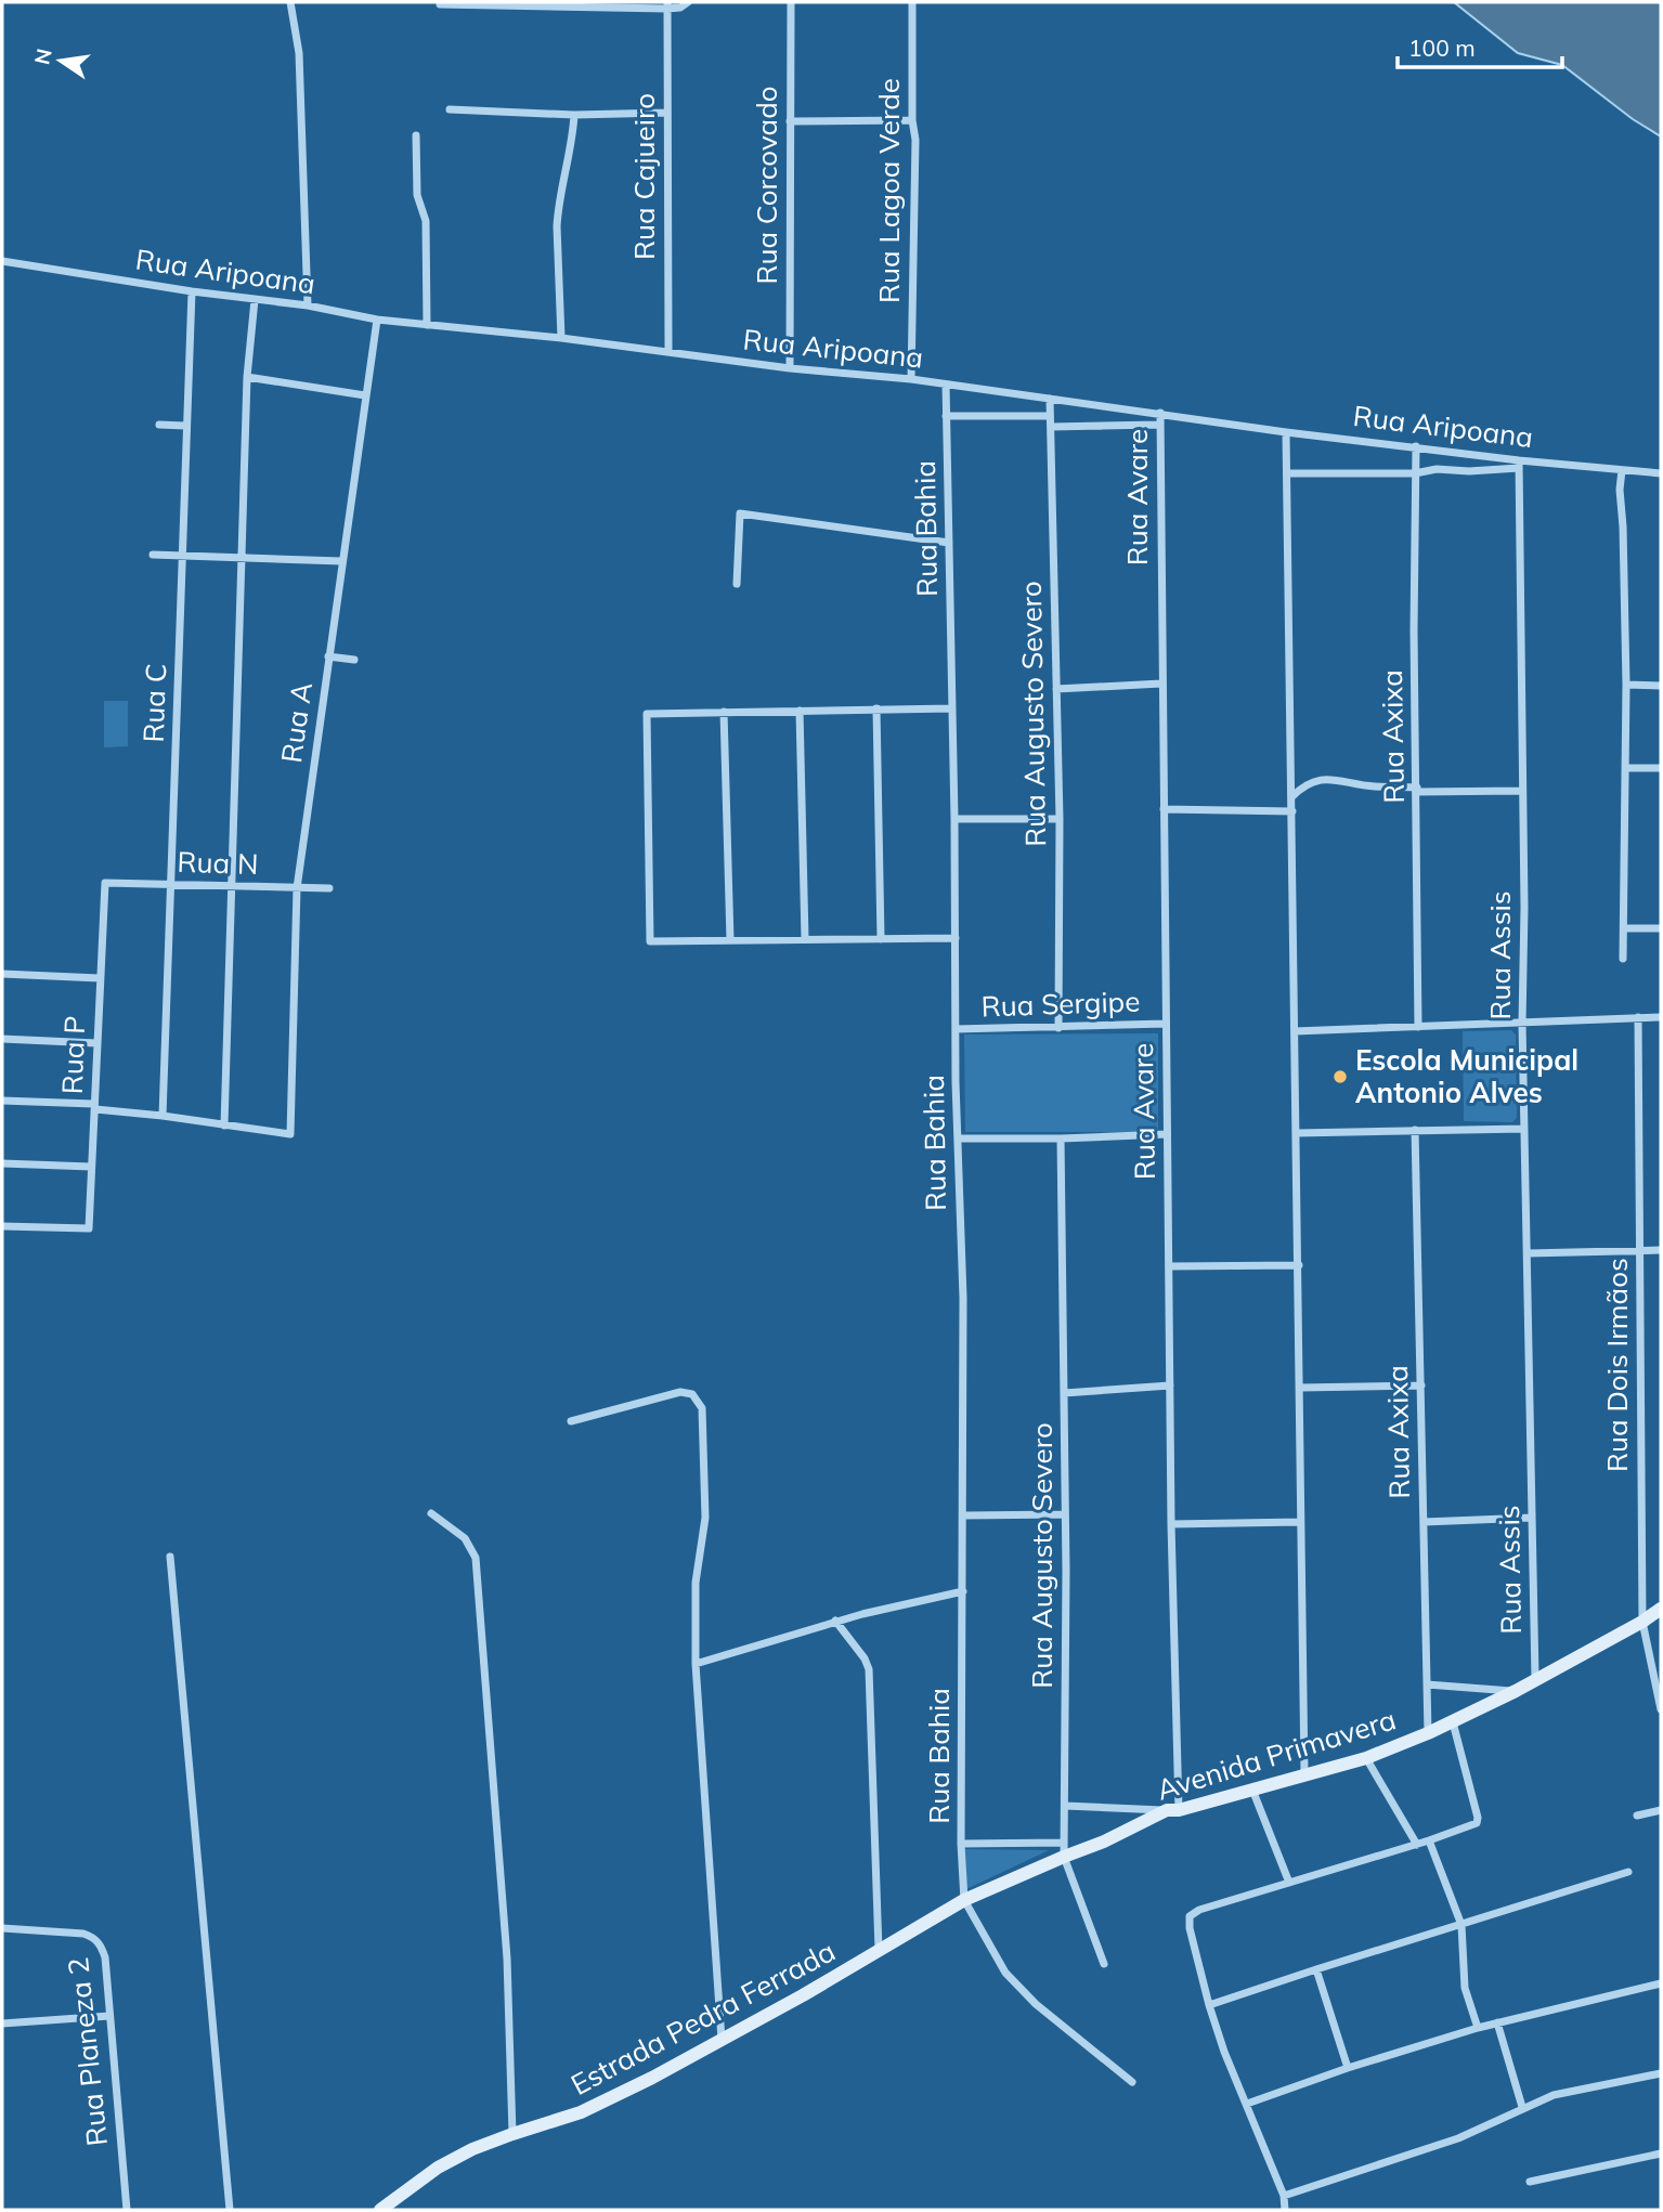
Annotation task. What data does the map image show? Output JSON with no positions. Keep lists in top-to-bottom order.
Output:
{
  "streets": {
    "street": [
      "Rua Cajueiro",
      "Rua Corcovado",
      "Rua Lagoa Verde",
      "Rua Aripoana",
      "Rua Avare",
      "Rua Bahia",
      "Rua C",
      "Rua Augusto Severo",
      "Rua A",
      "Rua Axixa",
      "Rua N",
      "Rua Assis",
      "Rua Sergipe",
      "Rua P",
      "Rua Dois Irmãos",
      "Avenida Primavera",
      "Estrada Pedra Ferrada",
      "Rua Planeza 2"
    ]
  },
  "crossings": [
    ["Rua Cajueiro", "Rua Aripoana"],
    ["Rua Corcovado", "Rua Aripoana"],
    ["Rua Lagoa Verde", "Rua Aripoana"],
    ["Rua Aripoana", "Rua Avare"],
    ["Rua Aripoana", "Rua Bahia"],
    ["Rua Aripoana", "Rua C"],
    ["Rua Aripoana", "Rua Augusto Severo"],
    ["Rua Aripoana", "Rua A"],
    ["Rua Aripoana", "Rua Axixa"],
    ["Rua Aripoana", "Rua Assis"],
    ["Rua Avare", "Rua Sergipe"],
    ["Rua Avare", "Avenida Primavera"],
    ["Rua Bahia", "Rua Sergipe"],
    ["Rua Bahia", "Avenida Primavera"],
    ["Rua Bahia", "Estrada Pedra Ferrada"],
    ["Rua C", "Rua N"],
    ["Rua Augusto Severo", "Rua Sergipe"],
    ["Rua Augusto Severo", "Avenida Primavera"],
    ["Rua A", "Rua N"],
    ["Rua Axixa", "Avenida Primavera"],
    ["Rua N", "Rua P"],
    ["Rua Assis", "Avenida Primavera"],
    ["Rua Dois Irmãos", "Avenida Primavera"],
    ["Avenida Primavera", "Estrada Pedra Ferrada"]
  ],
  "places": ["Escola Municipal Antonio Alves"],
  "scale_bar": "100 m",
  "north": "left"
}
